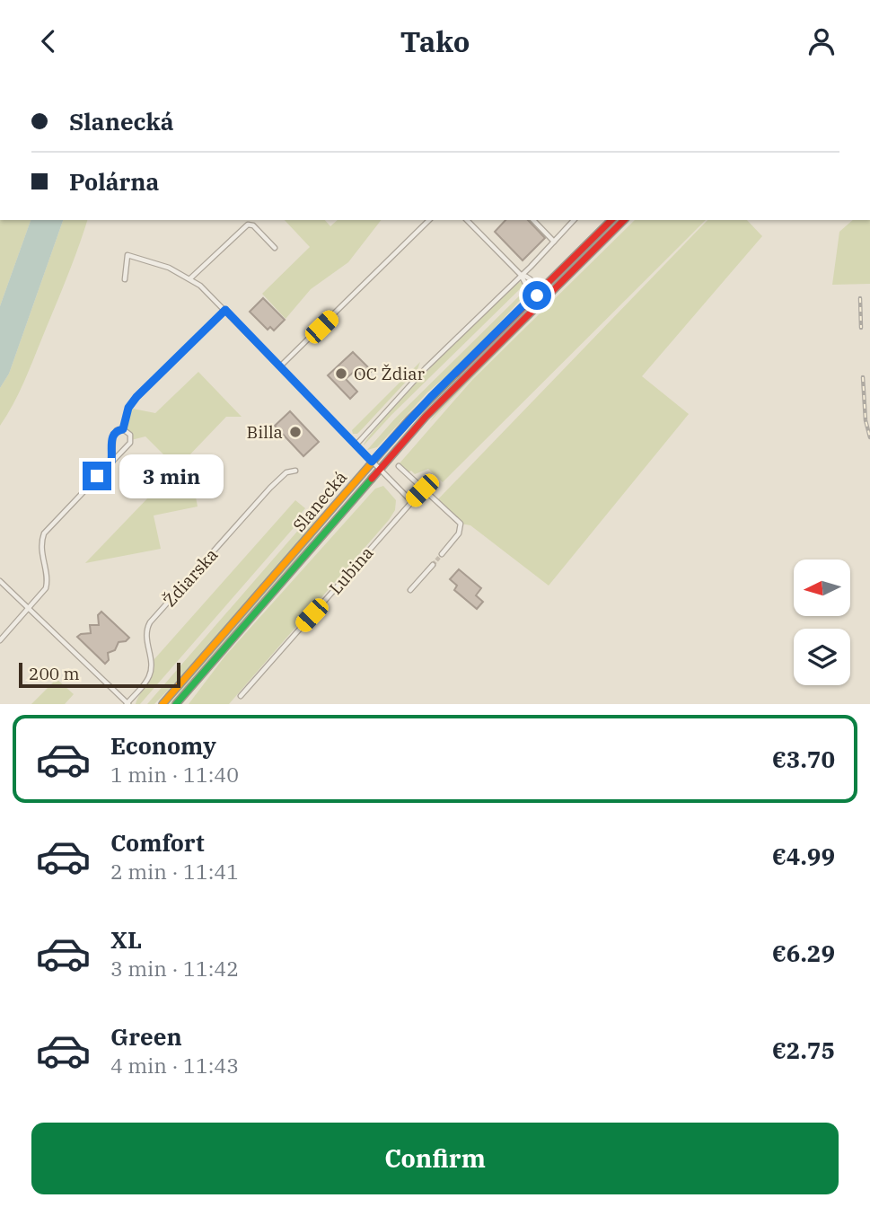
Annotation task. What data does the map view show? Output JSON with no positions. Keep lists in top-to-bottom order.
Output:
{
  "streets": {
    "main road": ["Slanecká"],
    "street": ["Lubina", "Ždiarska"]
  },
  "places": ["OC Ždiar", "Billa"],
  "scale_bar": "200 m",
  "north": "left",
  "page": {
    "header": "Tako",
    "banner": ["Slanecká", "Polárna"],
    "bubble": "3 min",
    "scale": "200 m",
    "list": [
      {
        "name": "Economy",
        "note": "1 min · 11:40",
        "value": "€3.70"
      },
      {
        "name": "Comfort",
        "note": "2 min · 11:41",
        "value": "€4.99"
      },
      {
        "name": "XL",
        "note": "3 min · 11:42",
        "value": "€6.29"
      },
      {
        "name": "Green",
        "note": "4 min · 11:43",
        "value": "€2.75"
      }
    ],
    "buttons": "Confirm"
  }
}
